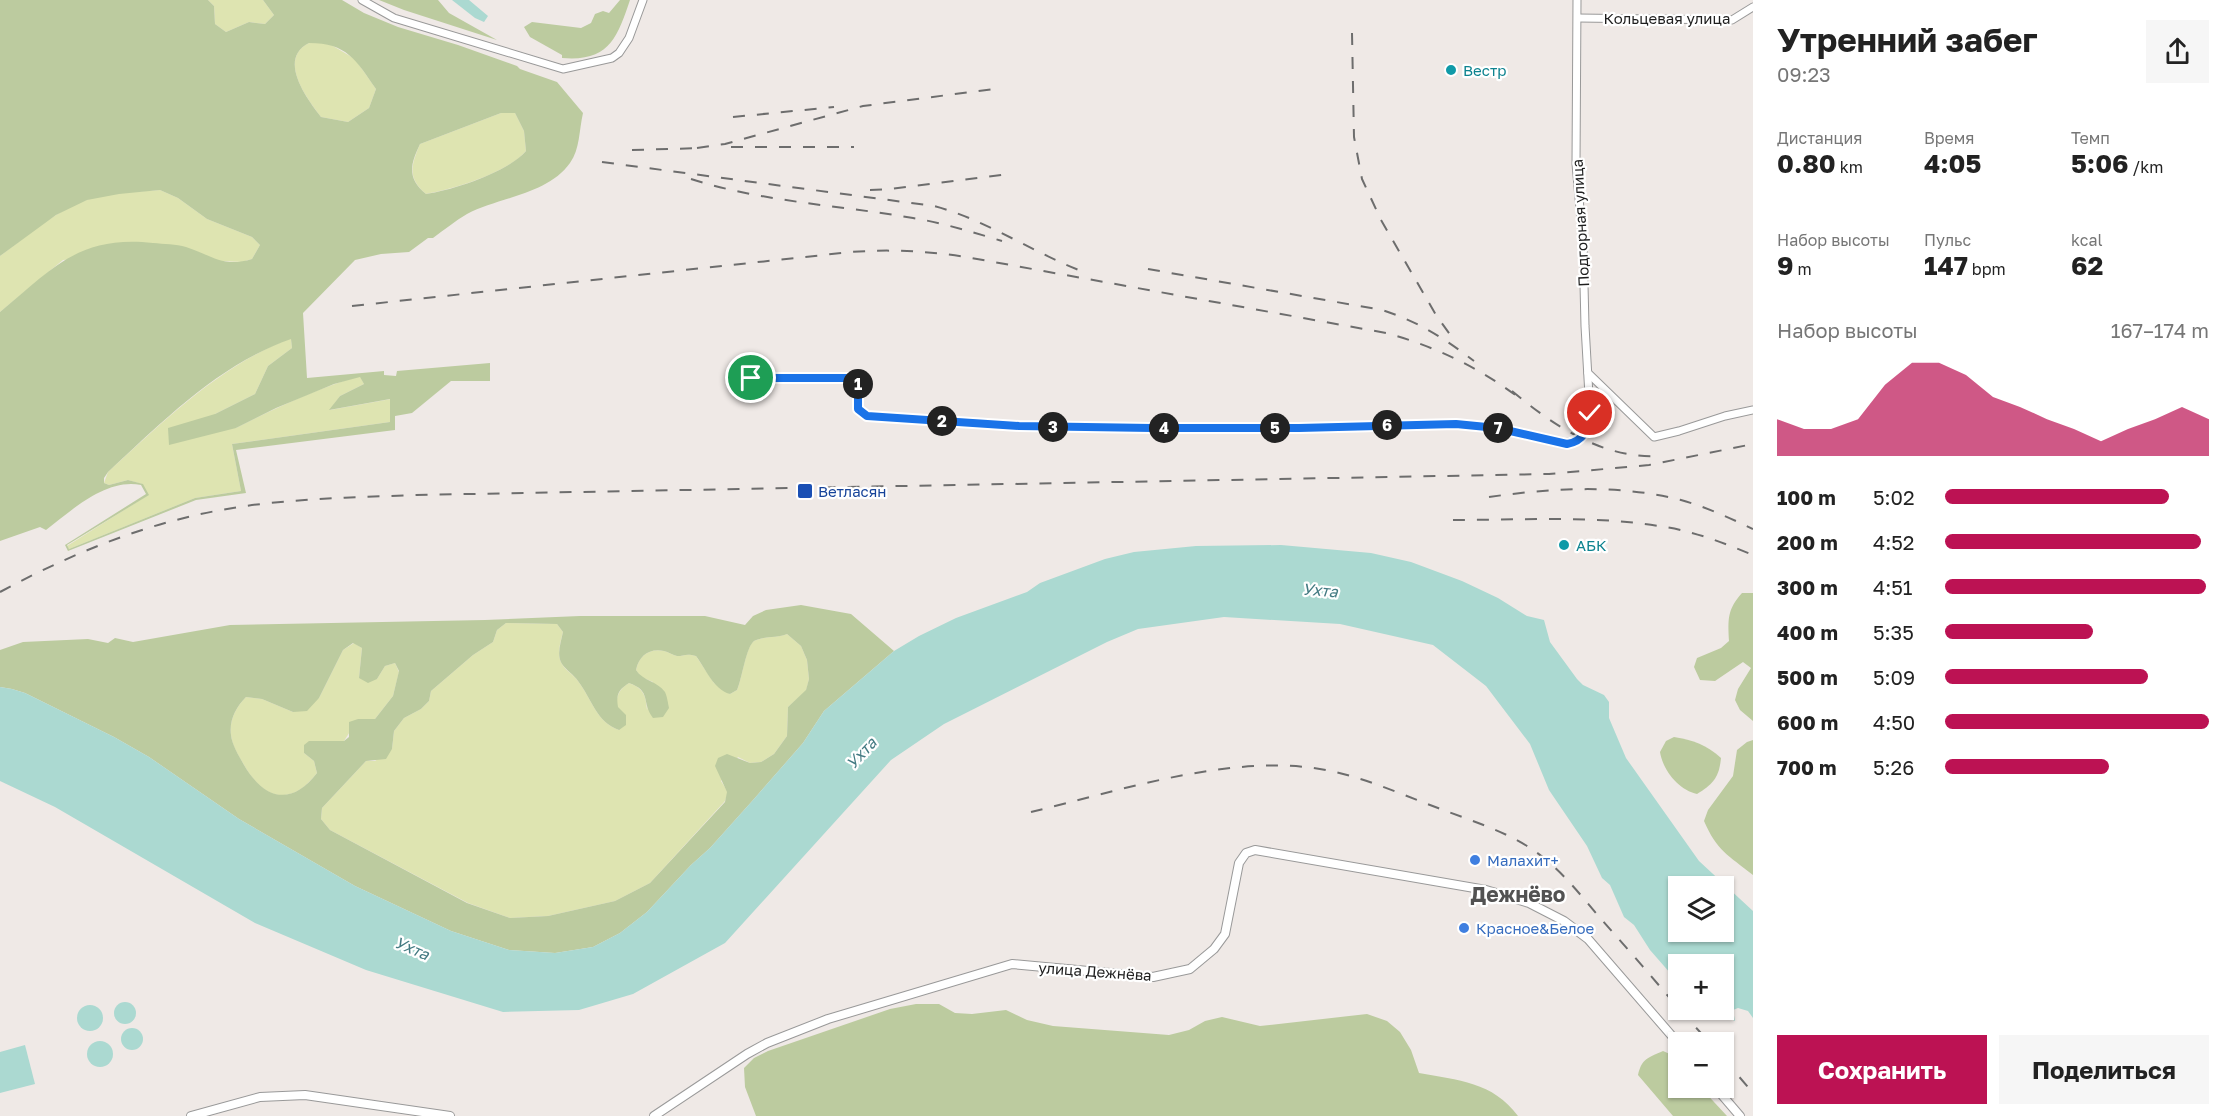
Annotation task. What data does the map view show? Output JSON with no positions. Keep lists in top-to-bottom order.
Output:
{
  "streets": {
    "street": ["Кольцевая улица", "Подгорная улица", "улица Дежнёва"]
  },
  "crossings": [
    ["Кольцевая улица", "Подгорная улица"]
  ],
  "districts": ["Дежнёво"],
  "water": ["Ухта"],
  "places": {
    "other": [
      "Вестр",
      "АБК",
      "Малахит+",
      "Красное&Белое"
    ],
    "transit": ["Ветласян"]
  },
  "page": {
    "heading": ["Утренний забег", "09:23"],
    "stats": [
      ["Дистанция", "0.80 km"],
      ["Время", "4:05"],
      ["Темп", "5:06 /km"],
      ["Набор высоты", "9 m"],
      ["Пульс", "147 bpm"],
      ["kcal", "62"]
    ],
    "chart": ["Набор высоты", "167–174 m"],
    "pins": [
      "1",
      "2",
      "6",
      "3",
      "4",
      "5",
      "7"
    ],
    "list": [
      {
        "name": "100 m",
        "note": "5:02"
      },
      {
        "name": "200 m",
        "note": "4:52"
      },
      {
        "name": "300 m",
        "note": "4:51"
      },
      {
        "name": "400 m",
        "note": "5:35"
      },
      {
        "name": "500 m",
        "note": "5:09"
      },
      {
        "name": "600 m",
        "note": "4:50"
      },
      {
        "name": "700 m",
        "note": "5:26"
      }
    ],
    "map_buttons": ["+", "−"],
    "buttons": ["Сохранить", "Поделиться"]
  }
}
